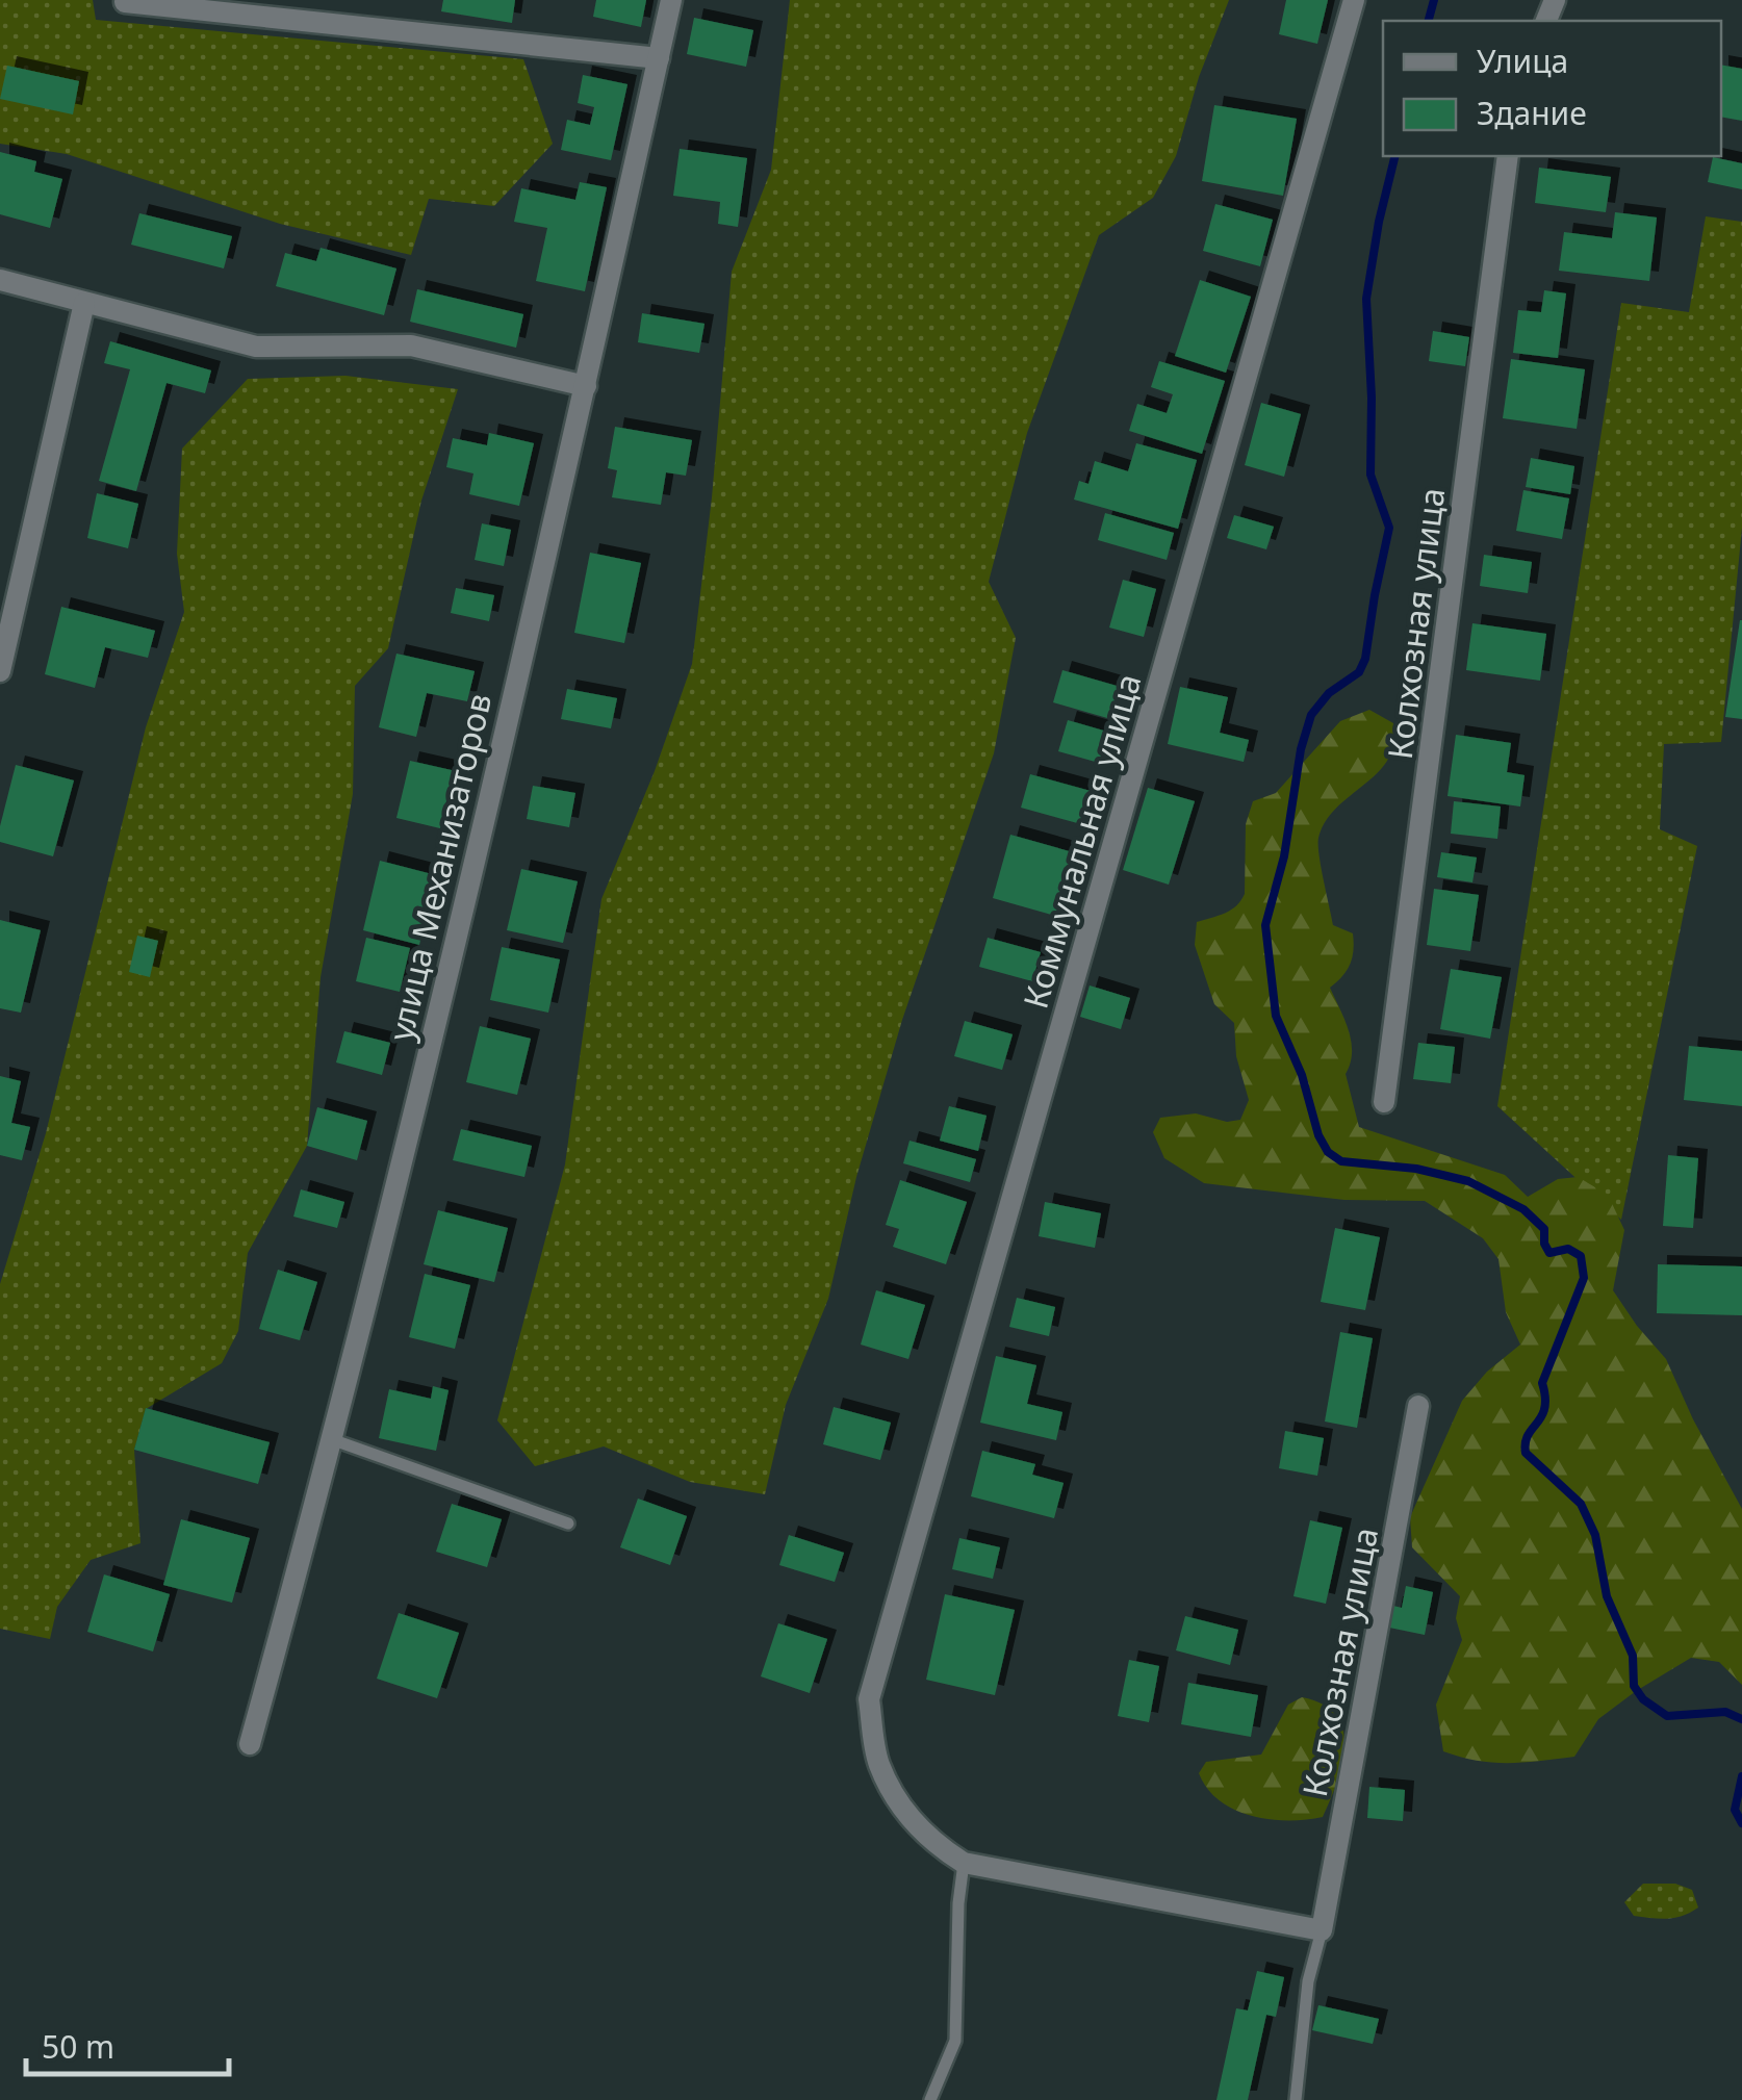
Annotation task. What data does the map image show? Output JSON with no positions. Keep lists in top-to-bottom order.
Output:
{
  "streets": {
    "street": ["Колхозная улица", "Коммунальная улица", "улица Механизаторов"]
  },
  "legend": ["Улица", "Здание"],
  "scale_bar": "50 m"
}
